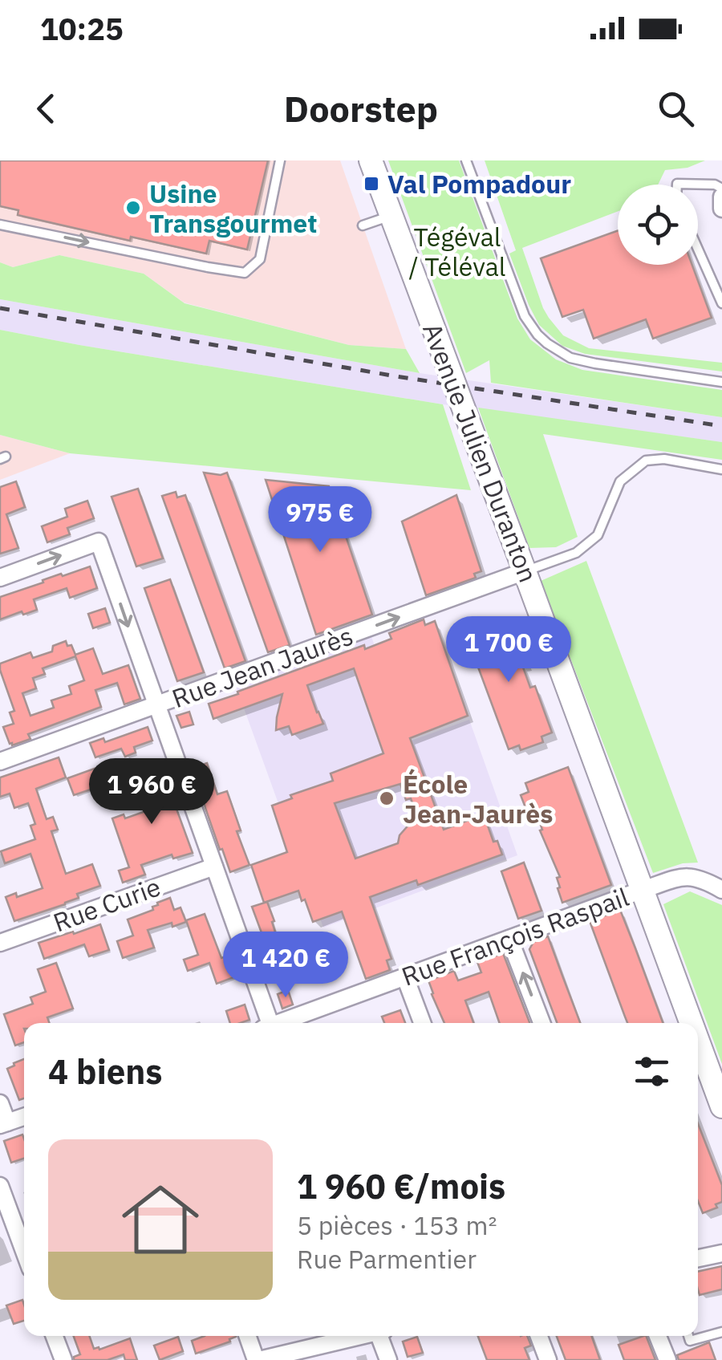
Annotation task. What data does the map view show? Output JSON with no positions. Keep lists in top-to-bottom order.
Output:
{
  "streets": {
    "main road": ["Avenue Julien Duranton"],
    "street": ["Rue Jean Jaurès", "Rue Curie", "Rue François Raspail"]
  },
  "crossings": [
    ["Avenue Julien Duranton", "Rue Jean Jaurès"],
    ["Avenue Julien Duranton", "Rue François Raspail"]
  ],
  "one_way": ["Rue Jean Jaurès"],
  "parks": ["Tégéval / Téléval"],
  "places": {
    "transit": ["Val Pompadour"],
    "other": ["Usine Transgourmet", "École Jean-Jaurès"]
  },
  "page": {
    "status": "10:25",
    "header": "Doorstep",
    "price": [
      "975 €",
      "1 700 €",
      "1 960 €",
      "1 420 €"
    ],
    "heading": "4 biens",
    "list": [
      {
        "name": "1 960 €/mois",
        "note": "5 pièces · 153 m² · Rue Parmentier"
      }
    ]
  }
}
